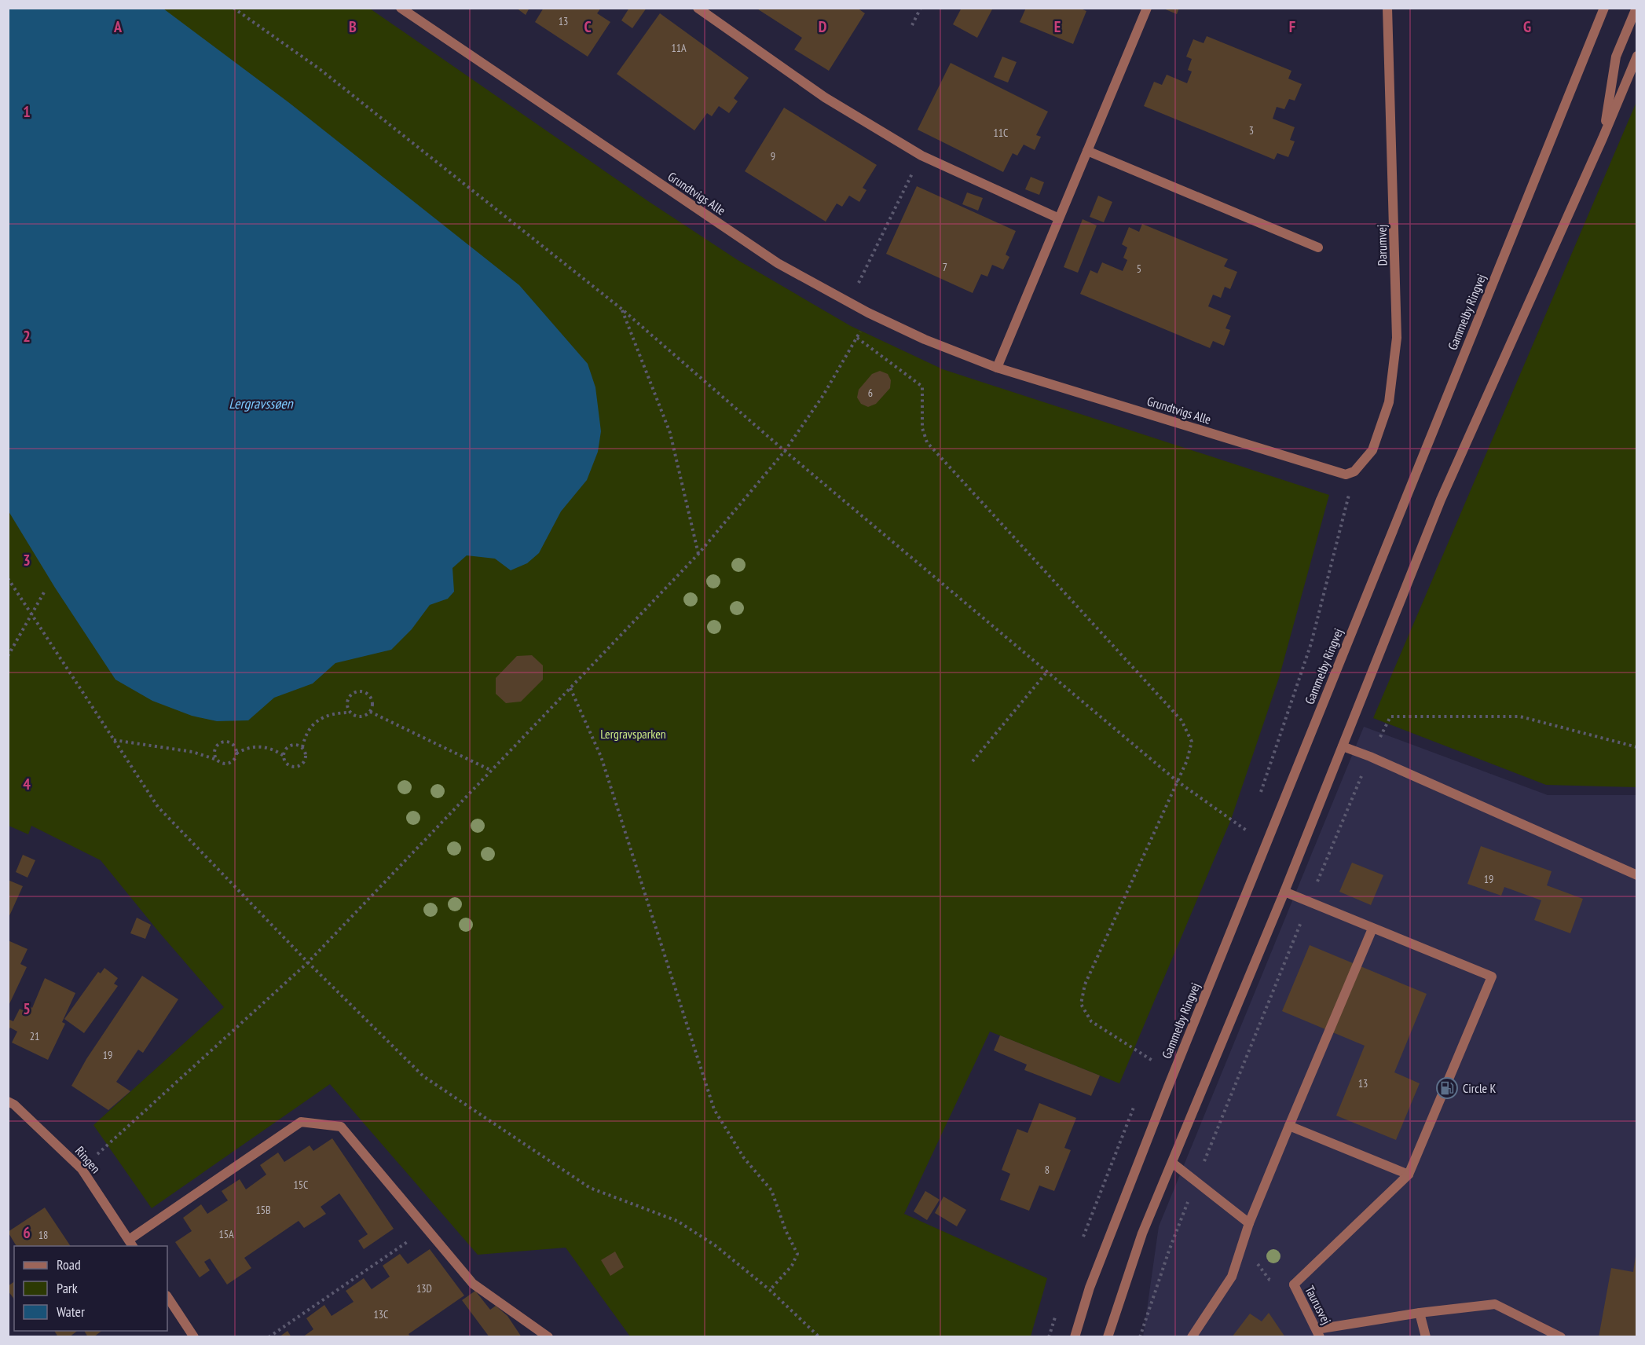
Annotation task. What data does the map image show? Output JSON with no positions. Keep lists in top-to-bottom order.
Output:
{
  "streets": {
    "street": [
      "Grundtvigs Alle",
      "Darumvej",
      "Gammelby Ringvej",
      "Ringen",
      "Taurusvej"
    ]
  },
  "crossings": [
    ["Grundtvigs Alle", "Darumvej"]
  ],
  "water": ["Lergravssøen"],
  "parks": ["Lergravsparken"],
  "places": {
    "fuel station": ["Circle K"]
  },
  "house_numbers": [
    "13",
    "11A",
    "3",
    "11C",
    "9",
    "7",
    "5",
    "6",
    "19",
    "21",
    "19",
    "13",
    "8",
    "15C",
    "15B",
    "15A",
    "18",
    "13D",
    "13C"
  ],
  "legend": ["Road", "Park", "Water"],
  "grid": {
    "columns": [
      "A",
      "B",
      "C",
      "D",
      "E",
      "F",
      "G"
    ],
    "rows": [
      "1",
      "2",
      "3",
      "4",
      "5",
      "6"
    ]
  }
}
